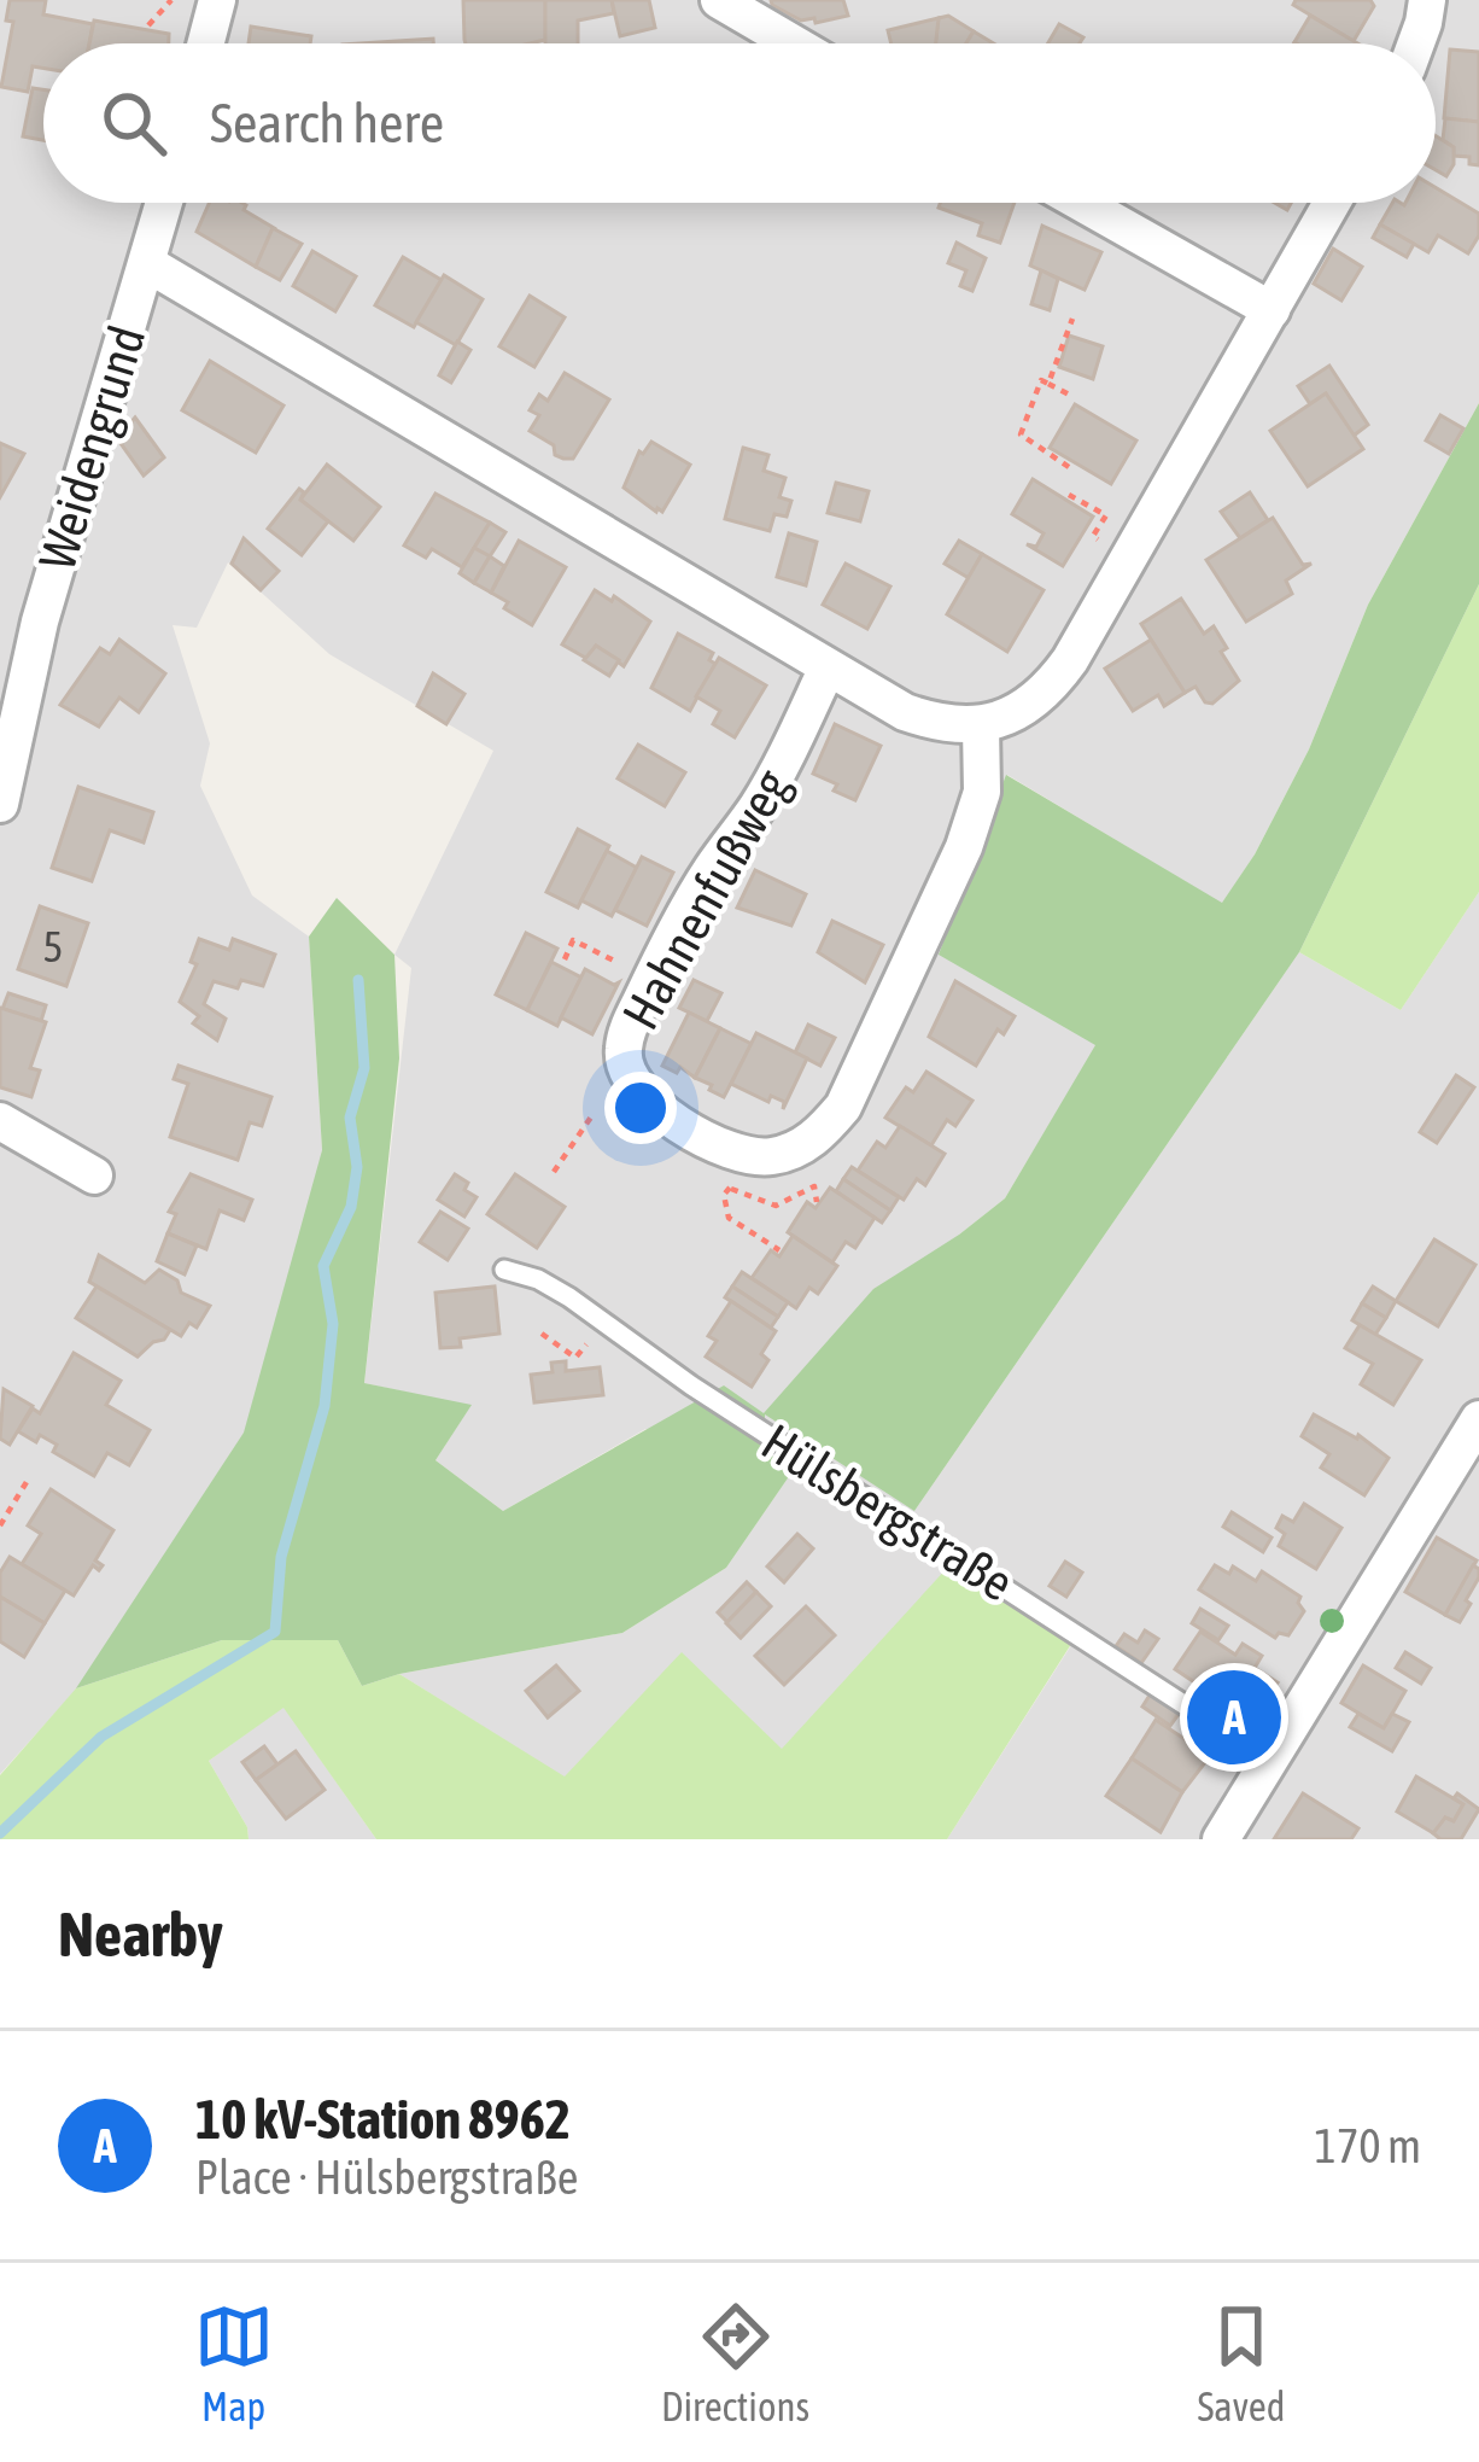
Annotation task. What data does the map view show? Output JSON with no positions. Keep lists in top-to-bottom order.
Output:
{
  "streets": {
    "street": ["Weidengrund", "Hahnenfußweg"],
    "lane": ["Hülsbergstraße"]
  },
  "house_numbers": ["5"],
  "page": {
    "search": "Search here",
    "pins": "A",
    "heading": "Nearby",
    "list": [
      {
        "mark": "A",
        "name": "10 kV-Station 8962",
        "note": "Place · Hülsbergstraße",
        "value": "170 m"
      }
    ],
    "nav": ["Map", "Directions", "Saved"]
  }
}
